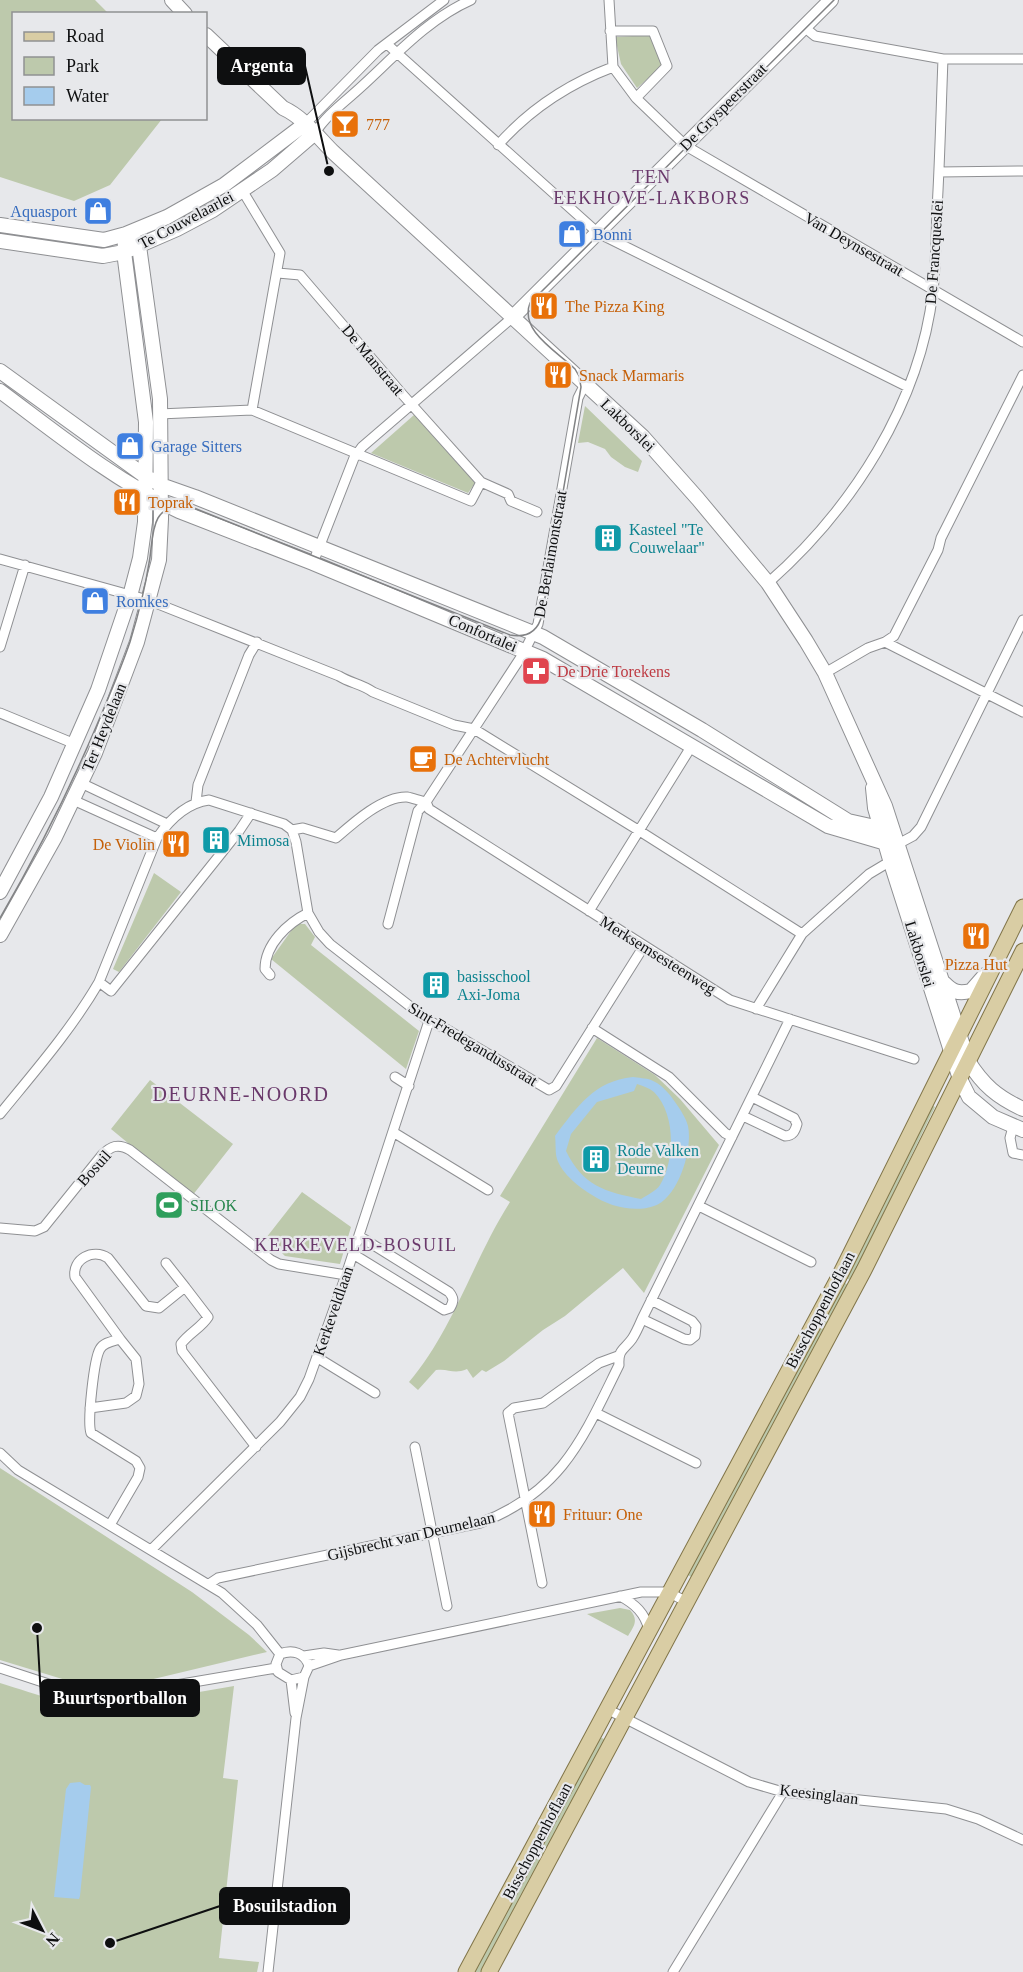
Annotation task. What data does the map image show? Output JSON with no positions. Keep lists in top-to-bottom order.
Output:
{
  "streets": {
    "main road": ["Bisschoppenhoflaan"],
    "street": [
      "De Gryspeerstraat",
      "Te Couwelaarlei",
      "Van Deynsestraat",
      "De Francqueslei",
      "De Manstraat",
      "Lakborslei",
      "De Berlaimontstraat",
      "Confortalei",
      "Ter Heydelaan",
      "Merksemsesteenweg",
      "Sint-Fredegandusstraat",
      "Bosuil",
      "Kerkeveldlaan",
      "Gijsbrecht van Deurnelaan",
      "Keesinglaan"
    ]
  },
  "crossings": [
    ["De Gryspeerstraat", "Van Deynsestraat"],
    ["De Gryspeerstraat", "Lakborslei"],
    ["Te Couwelaarlei", "Lakborslei"],
    ["Te Couwelaarlei", "Ter Heydelaan"],
    ["Van Deynsestraat", "De Francqueslei"],
    ["De Francqueslei", "Lakborslei"],
    ["Lakborslei", "De Berlaimontstraat"],
    ["Lakborslei", "Confortalei"],
    ["Lakborslei", "Bisschoppenhoflaan"],
    ["De Berlaimontstraat", "Confortalei"],
    ["De Berlaimontstraat", "Merksemsesteenweg"],
    ["Confortalei", "Ter Heydelaan"],
    ["Merksemsesteenweg", "Sint-Fredegandusstraat"],
    ["Merksemsesteenweg", "Gijsbrecht van Deurnelaan"],
    ["Sint-Fredegandusstraat", "Kerkeveldlaan"],
    ["Bosuil", "Kerkeveldlaan"],
    ["Bisschoppenhoflaan", "Keesinglaan"]
  ],
  "districts": ["TEN EEKHOVE-LAKBORS", "DEURNE-NOORD", "KERKEVELD-BOSUIL"],
  "places": {
    "bar": ["777"],
    "other": ["Argenta", "Buurtsportballon", "Bosuilstadion"],
    "shop": [
      "Aquasport",
      "Bonni",
      "Garage Sitters",
      "Romkes"
    ],
    "restaurant": [
      "The Pizza King",
      "Snack Marmaris",
      "Toprak",
      "De Violin",
      "Pizza Hut",
      "Frituur: One"
    ],
    "building": [
      "Kasteel \"Te Couwelaar\"",
      "Mimosa",
      "basisschool Axi-Joma",
      "Rode Valken Deurne"
    ],
    "pharmacy": ["De Drie Torekens"],
    "cafe": ["De Achtervlucht"],
    "sports": ["SILOK"]
  },
  "legend": ["Road", "Park", "Water"],
  "north": "bottom right"
}
